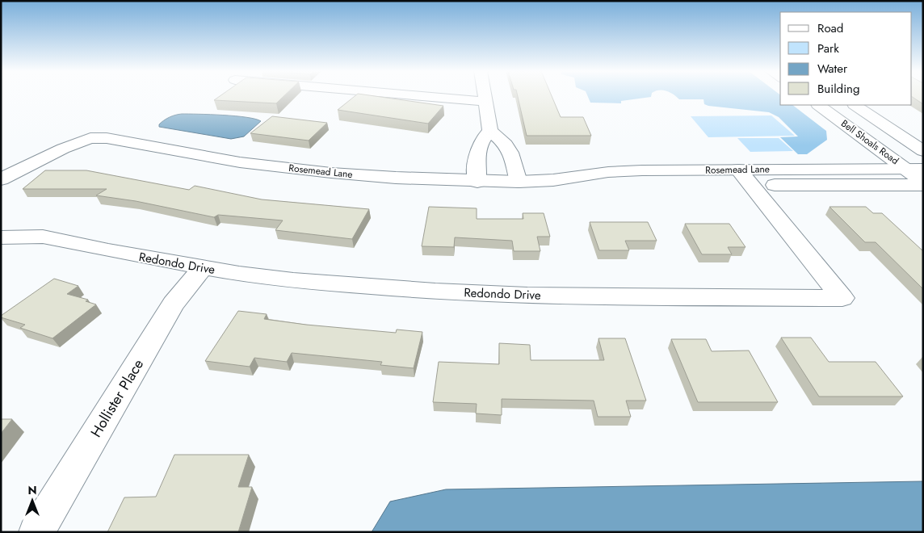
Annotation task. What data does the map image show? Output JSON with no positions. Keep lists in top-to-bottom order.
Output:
{
  "streets": {
    "street": [
      "Bell Shoals Road",
      "Rosemead Lane",
      "Redondo Drive",
      "Hollister Place"
    ]
  },
  "crossings": [
    ["Bell Shoals Road", "Rosemead Lane"],
    ["Rosemead Lane", "Redondo Drive"],
    ["Redondo Drive", "Hollister Place"]
  ],
  "legend": [
    "Road",
    "Park",
    "Water",
    "Building"
  ],
  "north": "top"
}
